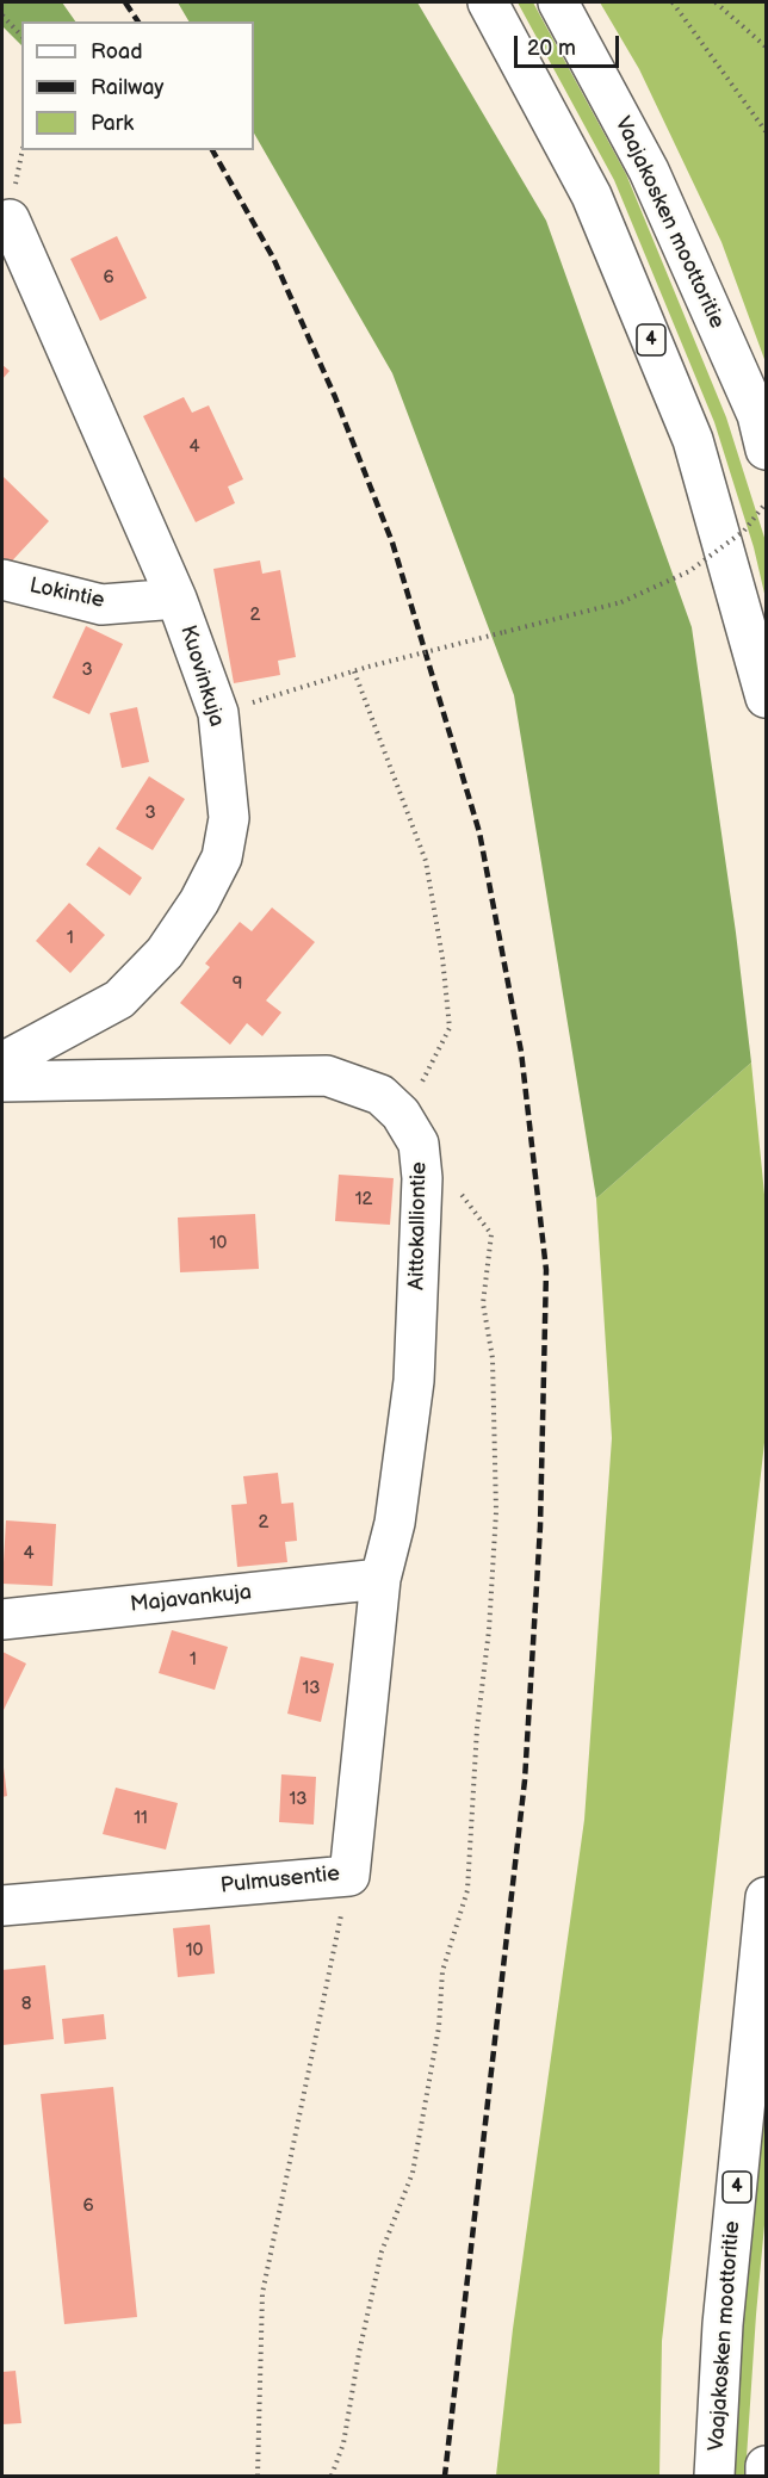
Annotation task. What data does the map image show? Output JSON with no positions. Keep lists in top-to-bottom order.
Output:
{
  "streets": {
    "main road": [
      "Vaajakosken moottoritie",
      "4",
      "Lokintie",
      "Kuovinkuja",
      "Aittokalliontie",
      "Majavankuja",
      "Pulmusentie"
    ]
  },
  "crossings": [
    ["Lokintie", "Kuovinkuja"],
    ["Aittokalliontie", "Majavankuja"],
    ["Aittokalliontie", "Pulmusentie"],
    ["Majavankuja", "Pulmusentie"]
  ],
  "house_numbers": [
    "6",
    "4",
    "2",
    "3",
    "3",
    "1",
    "9",
    "12",
    "10",
    "2",
    "4",
    "1",
    "13",
    "13",
    "11",
    "10",
    "8",
    "6"
  ],
  "legend": ["Road", "Railway", "Park"],
  "scale_bar": "20 m"
}
